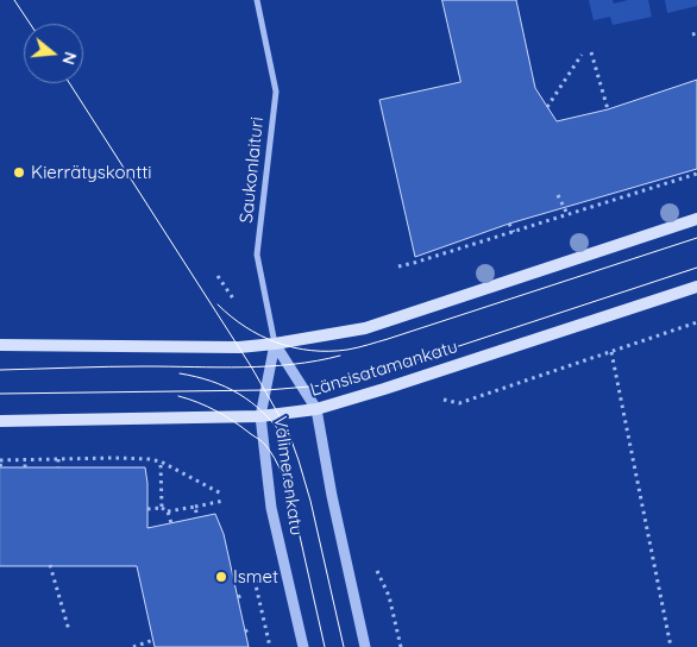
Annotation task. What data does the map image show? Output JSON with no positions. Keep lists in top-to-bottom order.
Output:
{
  "streets": {
    "main road": ["Länsisatamankatu"],
    "street": ["Saukonlaituri", "Välimerenkatu"]
  },
  "crossings": [
    ["Saukonlaituri", "Välimerenkatu"],
    ["Länsisatamankatu", "Välimerenkatu"]
  ],
  "places": ["Kierrätyskontti", "Ismet"],
  "north": "right"
}
